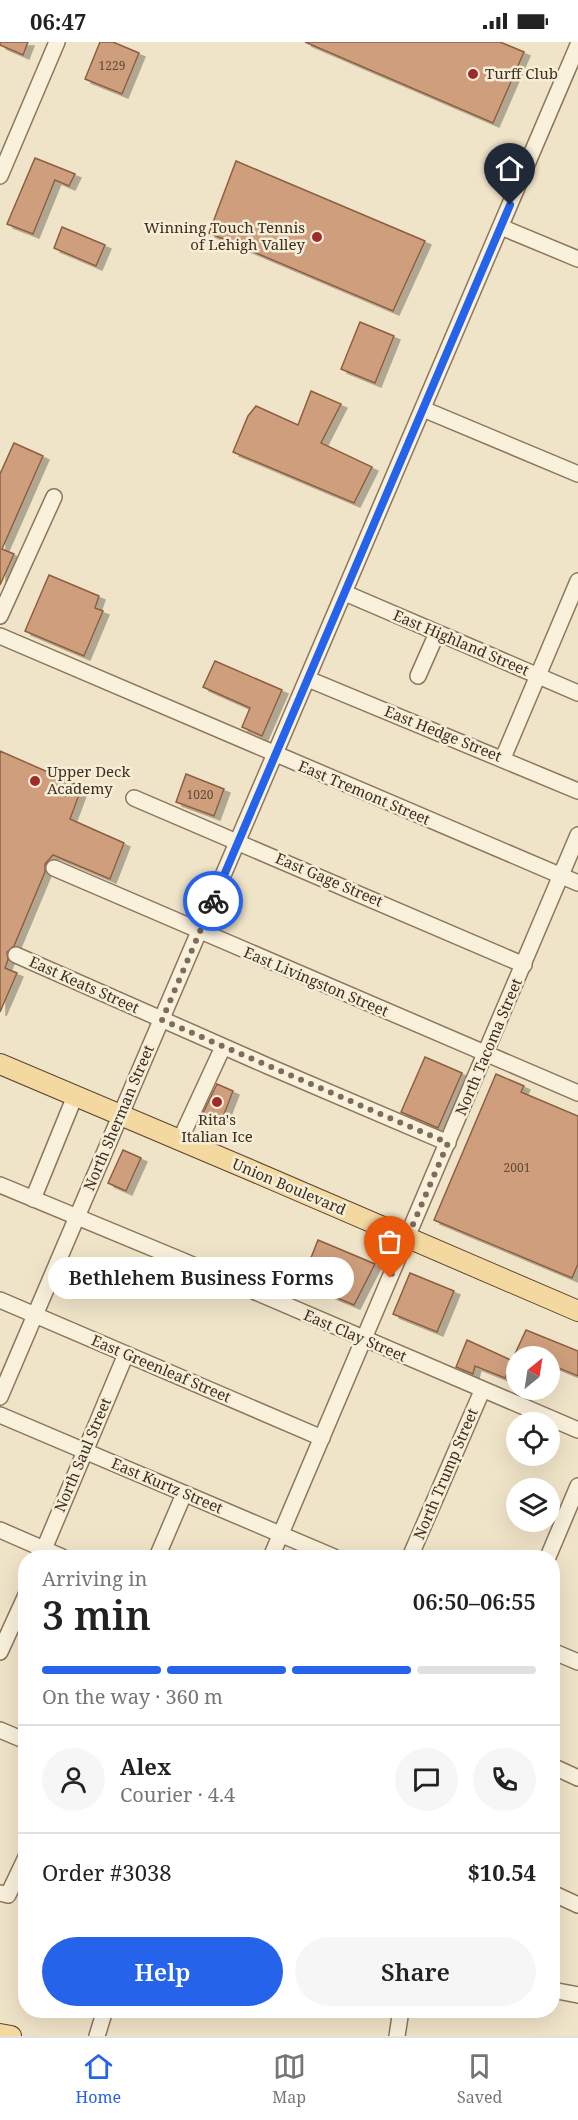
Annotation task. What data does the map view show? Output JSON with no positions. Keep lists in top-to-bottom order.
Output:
{
  "streets": {
    "main road": ["Union Boulevard"],
    "street": [
      "East Highland Street",
      "East Hedge Street",
      "East Tremont Street",
      "East Gage Street",
      "East Livingston Street",
      "East Keats Street",
      "North Tacoma Street",
      "North Sherman Street",
      "East Clay Street",
      "East Greenleaf Street",
      "North Saul Street",
      "North Trump Street",
      "East Kurtz Street"
    ]
  },
  "crossings": [
    ["East Highland Street", "North Sherman Street"],
    ["East Hedge Street", "North Sherman Street"],
    ["East Tremont Street", "North Tacoma Street"],
    ["East Tremont Street", "North Sherman Street"],
    ["East Gage Street", "North Tacoma Street"],
    ["East Gage Street", "North Sherman Street"],
    ["East Livingston Street", "North Tacoma Street"],
    ["East Livingston Street", "North Sherman Street"],
    ["East Keats Street", "North Tacoma Street"],
    ["East Keats Street", "North Sherman Street"],
    ["North Tacoma Street", "Union Boulevard"],
    ["North Tacoma Street", "East Clay Street"],
    ["North Tacoma Street", "East Greenleaf Street"],
    ["North Tacoma Street", "East Kurtz Street"],
    ["North Sherman Street", "Union Boulevard"],
    ["North Sherman Street", "East Clay Street"],
    ["North Sherman Street", "East Greenleaf Street"],
    ["East Clay Street", "North Trump Street"],
    ["East Greenleaf Street", "North Saul Street"],
    ["North Saul Street", "East Kurtz Street"]
  ],
  "places": [
    "Turff Club",
    "Winning Touch Tennis of Lehigh Valley",
    "Upper Deck Academy",
    "Rita's Italian Ice",
    "Bethlehem Business Forms"
  ],
  "house_numbers": ["1229", "1020", "2001"],
  "north": "top right",
  "page": {
    "status": "06:47",
    "bubble": "Bethlehem Business Forms",
    "heading": ["3 min", "Arriving in", "06:50–06:55"],
    "panel": [
      "Alex",
      "Courier · 4.4",
      "Order #3038",
      "$10.54"
    ],
    "bar": "On the way · 360 m",
    "buttons": ["Help", "Share"],
    "tabs": ["Home", "Map", "Saved"]
  }
}
